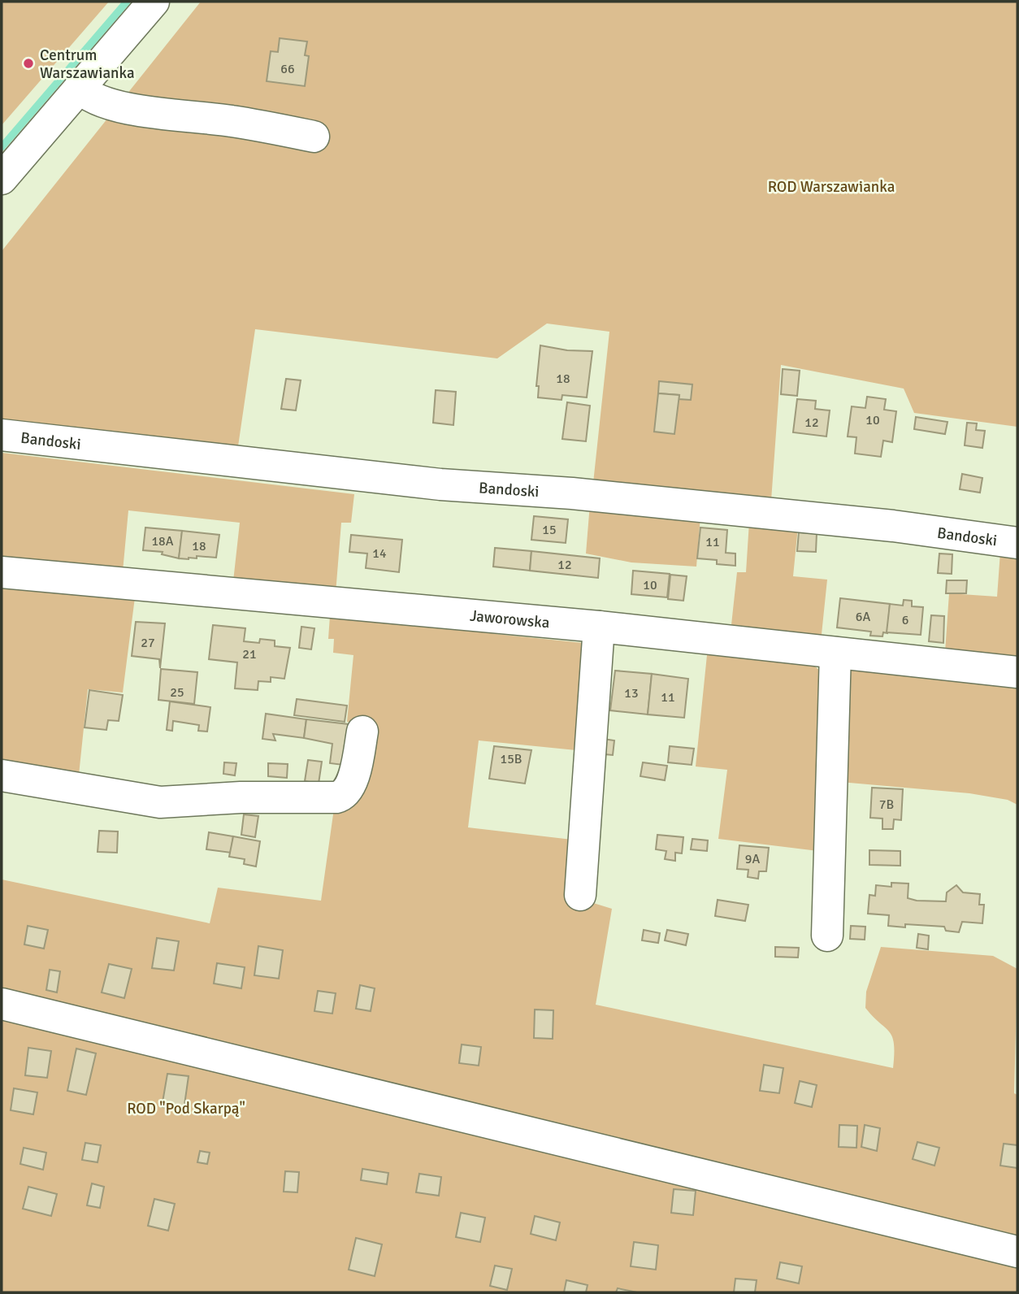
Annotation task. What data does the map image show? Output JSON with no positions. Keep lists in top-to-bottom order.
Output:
{
  "streets": {
    "street": ["Bandoski", "Jaworowska"]
  },
  "parks": ["ROD Warszawianka", "ROD \"Pod Skarpą\""],
  "places": ["Centrum Warszawianka"],
  "house_numbers": [
    "66",
    "18",
    "10",
    "12",
    "15",
    "18A",
    "11",
    "18",
    "14",
    "12",
    "10",
    "6A",
    "6",
    "27",
    "21",
    "25",
    "13",
    "11",
    "15B",
    "7B",
    "9A"
  ]
}
